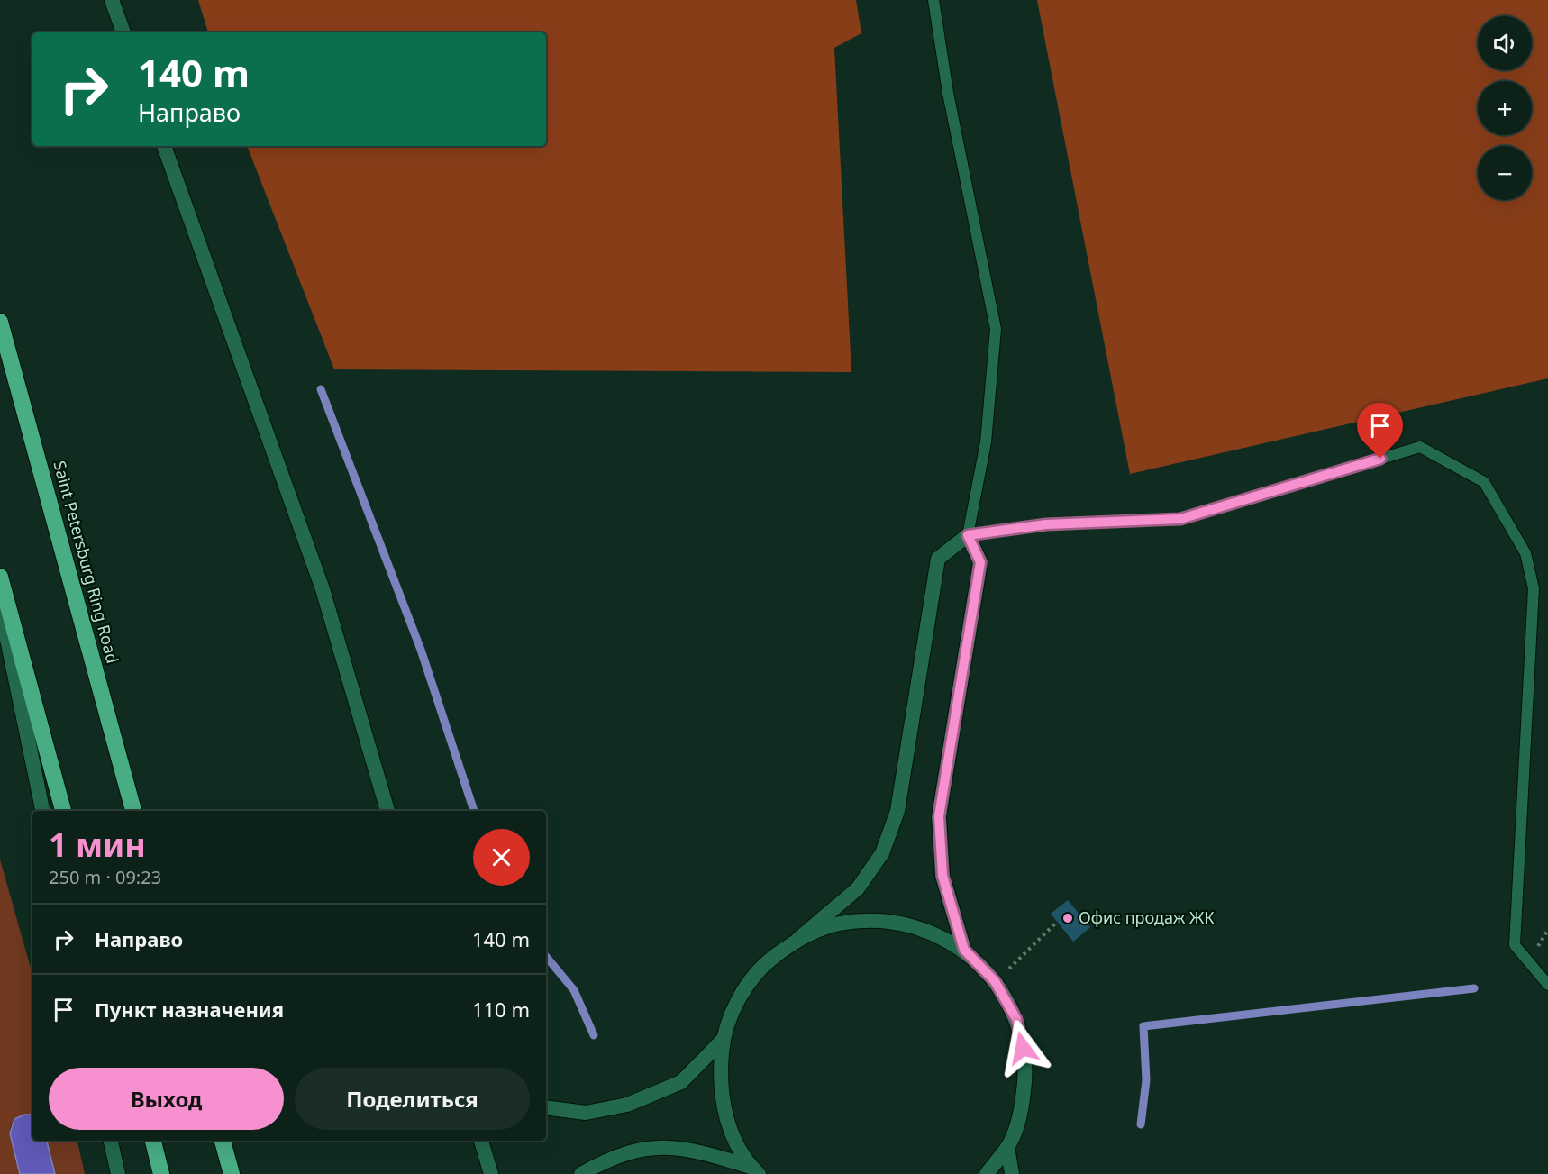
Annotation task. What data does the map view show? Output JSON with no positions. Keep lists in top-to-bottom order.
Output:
{
  "streets": {
    "highway": ["Saint Petersburg Ring Road"]
  },
  "places": ["Офис продаж ЖК"],
  "page": {
    "map_buttons": ["+", "−"],
    "turn": ["140 m", "Направо"],
    "heading": ["1 мин", "250 m · 09:23"],
    "list": [
      {
        "name": "Направо",
        "value": "140 m"
      },
      {
        "name": "Пункт назначения",
        "value": "110 m"
      }
    ],
    "buttons": ["Выход", "Поделиться"]
  }
}
